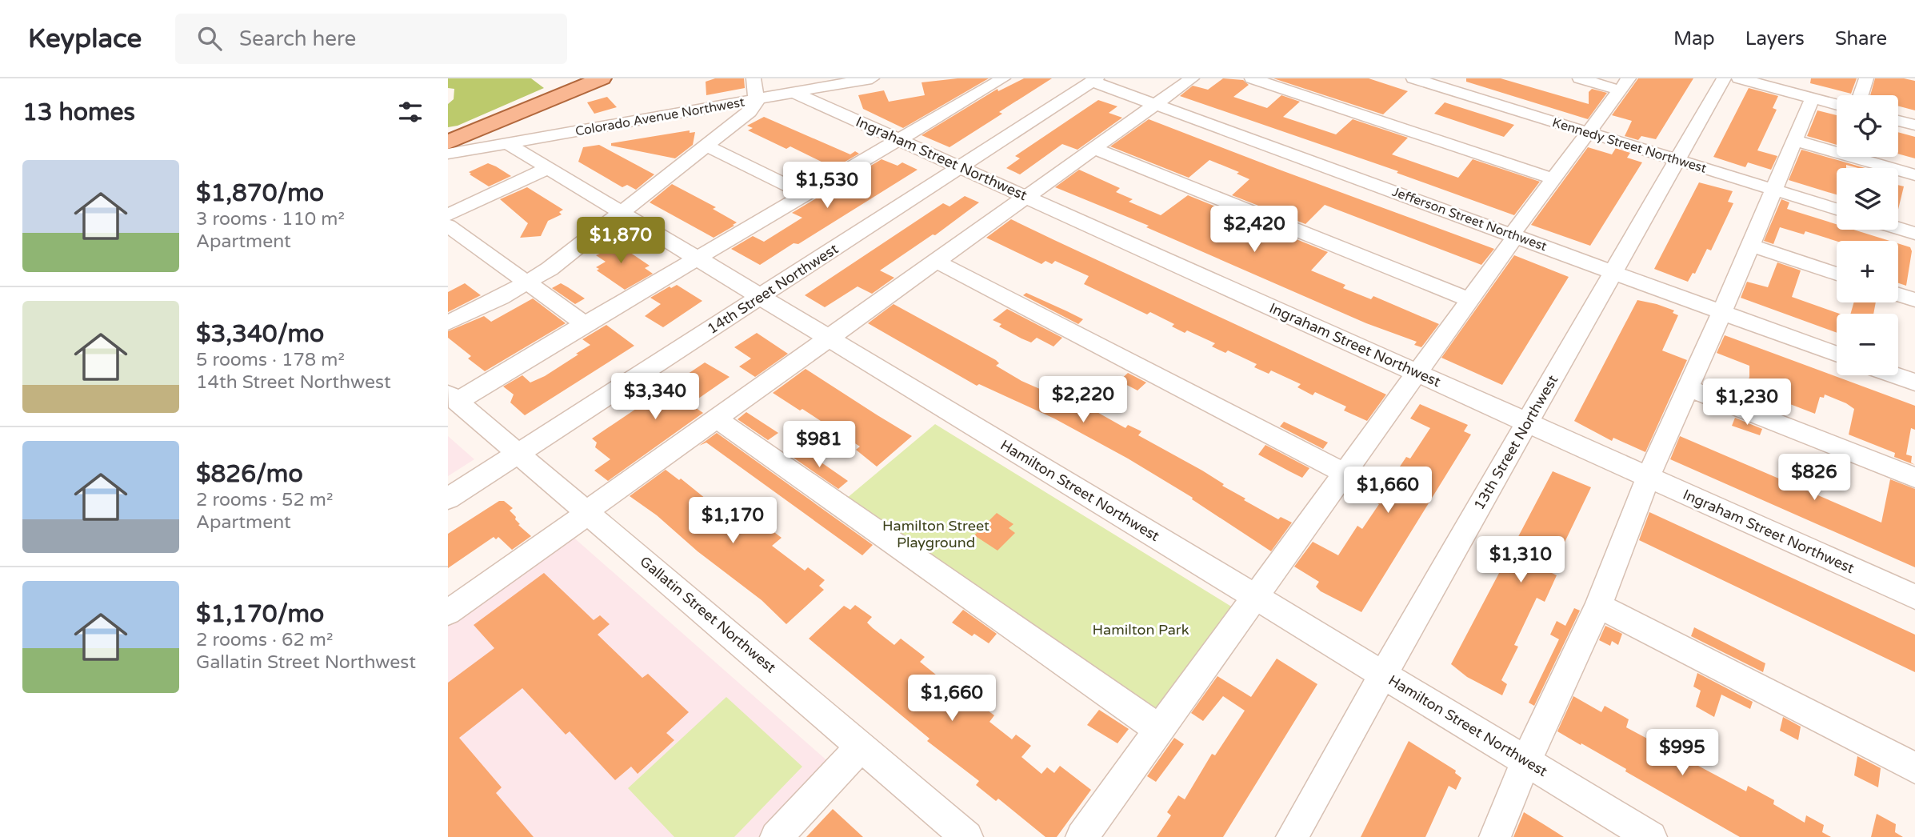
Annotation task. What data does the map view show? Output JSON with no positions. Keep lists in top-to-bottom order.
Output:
{
  "streets": {
    "street": [
      "Colorado Avenue Northwest",
      "Kennedy Street Northwest",
      "Ingraham Street Northwest",
      "Jefferson Street Northwest",
      "14th Street Northwest",
      "13th Street Northwest",
      "Hamilton Street Northwest",
      "Gallatin Street Northwest"
    ]
  },
  "crossings": [
    ["Colorado Avenue Northwest", "Ingraham Street Northwest"],
    ["Colorado Avenue Northwest", "Hamilton Street Northwest"],
    ["Kennedy Street Northwest", "13th Street Northwest"],
    ["Ingraham Street Northwest", "14th Street Northwest"],
    ["Ingraham Street Northwest", "13th Street Northwest"],
    ["Jefferson Street Northwest", "14th Street Northwest"],
    ["Jefferson Street Northwest", "13th Street Northwest"],
    ["14th Street Northwest", "Hamilton Street Northwest"],
    ["14th Street Northwest", "Gallatin Street Northwest"],
    ["13th Street Northwest", "Hamilton Street Northwest"]
  ],
  "parks": ["Hamilton Street Playground", "Hamilton Park"],
  "page": {
    "header": "Keyplace",
    "search": "Search here",
    "nav": ["Map", "Layers", "Share"],
    "heading": "13 homes",
    "map_buttons": ["+", "−"],
    "list": [
      {
        "name": "$1,870/mo",
        "note": "3 rooms · 110 m² · Apartment"
      },
      {
        "name": "$3,340/mo",
        "note": "5 rooms · 178 m² · 14th Street Northwest"
      },
      {
        "name": "$826/mo",
        "note": "2 rooms · 52 m² · Apartment"
      },
      {
        "name": "$1,170/mo",
        "note": "2 rooms · 62 m² · Gallatin Street Northwest"
      }
    ],
    "price": [
      "$1,530",
      "$2,420",
      "$1,870",
      "$3,340",
      "$2,220",
      "$1,230",
      "$981",
      "$826",
      "$1,660",
      "$1,170",
      "$1,310",
      "$1,660",
      "$995"
    ]
  }
}
